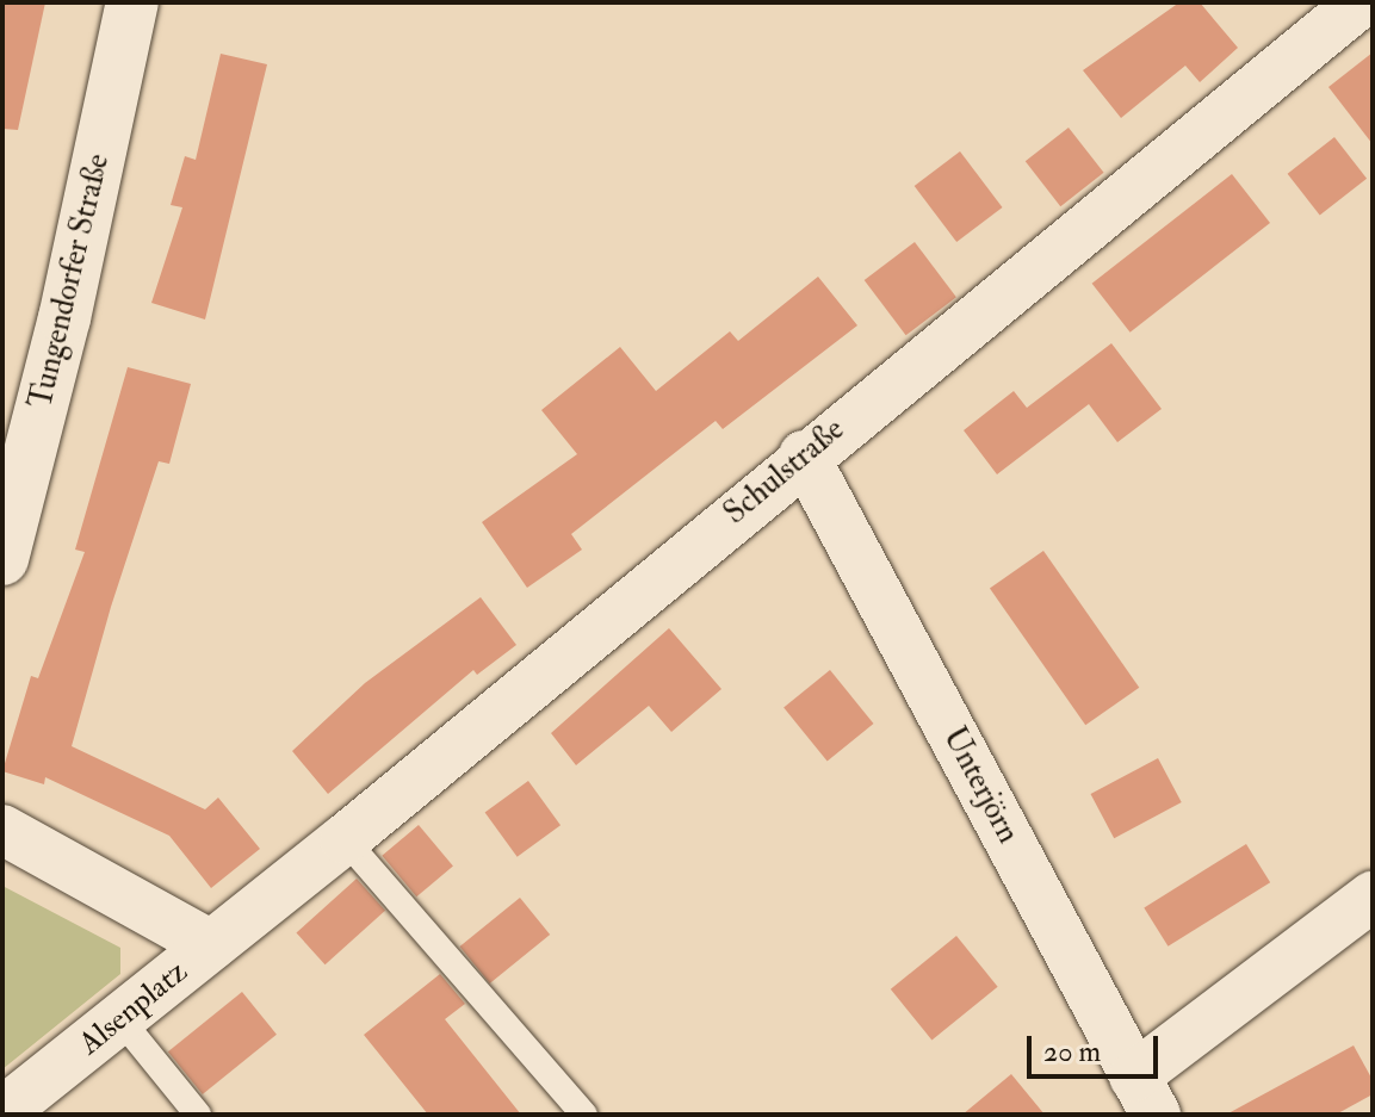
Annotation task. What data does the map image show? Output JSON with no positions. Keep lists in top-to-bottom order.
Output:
{
  "streets": {
    "main road": ["Tungendorfer Straße"],
    "street": ["Schulstraße", "Unterjörn", "Alsenplatz"]
  },
  "crossings": [
    ["Schulstraße", "Unterjörn"],
    ["Schulstraße", "Alsenplatz"]
  ],
  "scale_bar": "20 m"
}
